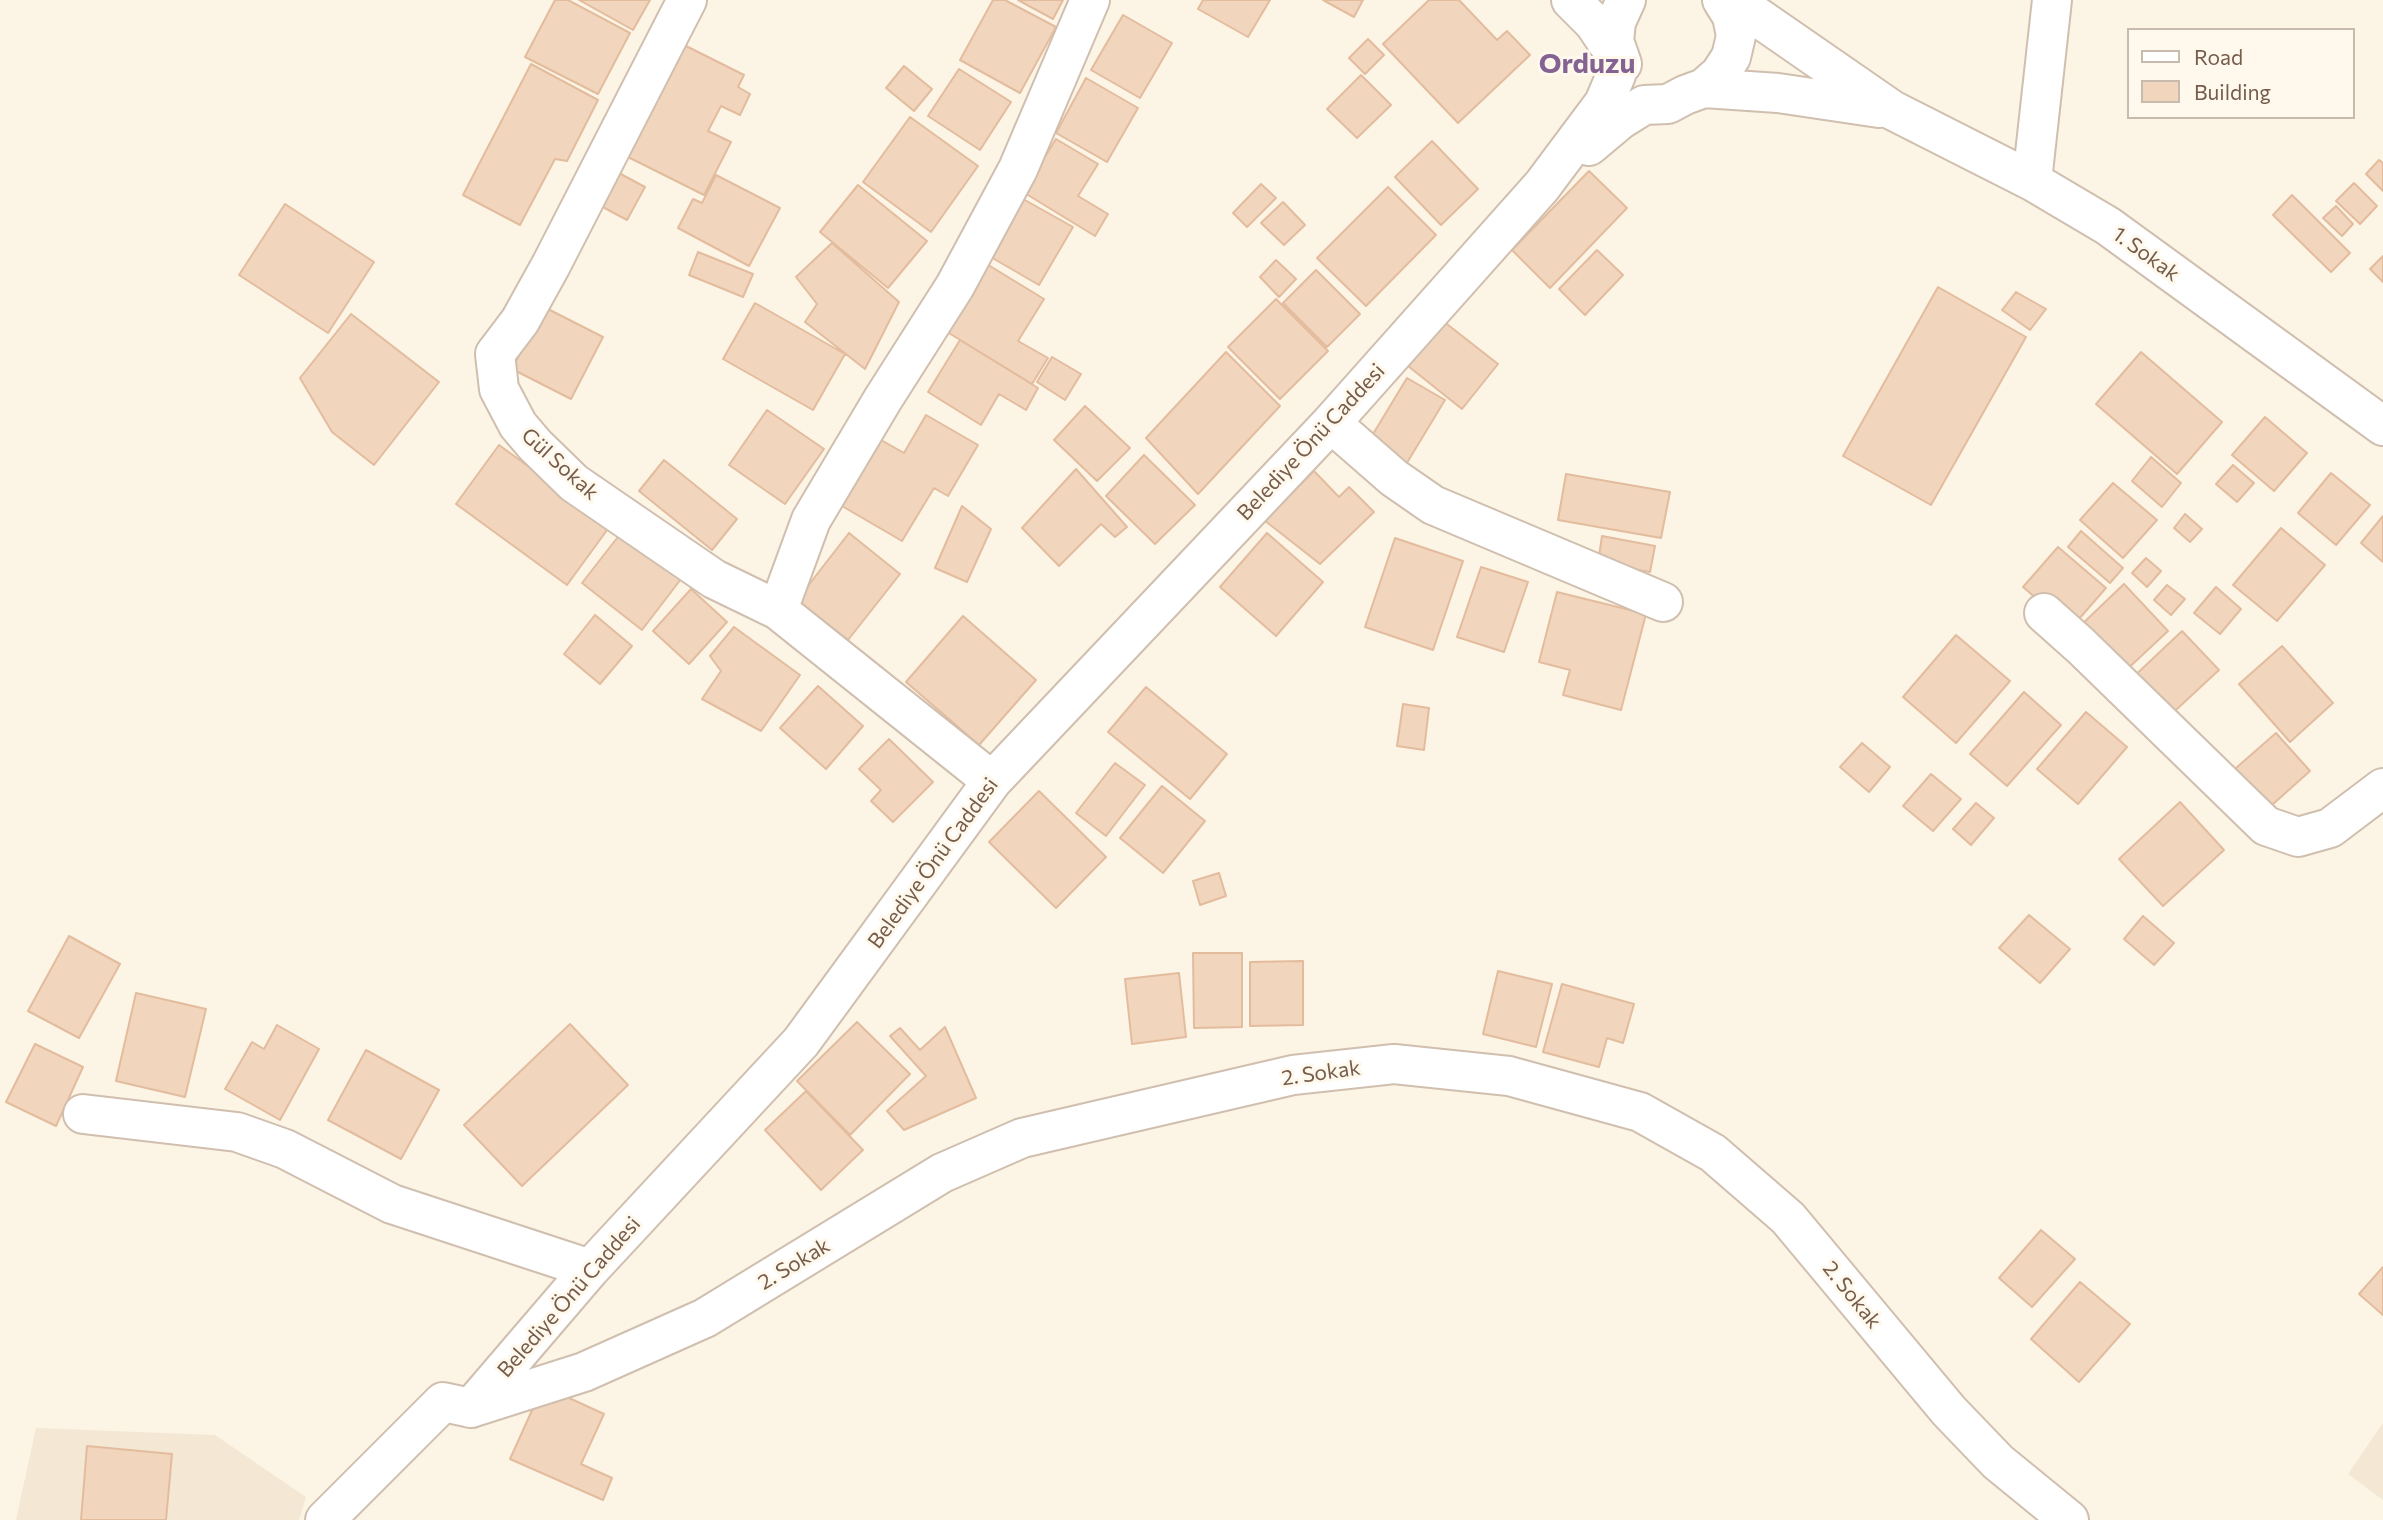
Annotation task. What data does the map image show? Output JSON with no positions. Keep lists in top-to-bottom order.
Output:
{
  "streets": {
    "street": [
      "1. Sokak",
      "Belediye Önü Caddesi",
      "Gül Sokak",
      "2. Sokak"
    ]
  },
  "crossings": [
    ["Belediye Önü Caddesi", "Gül Sokak"],
    ["Belediye Önü Caddesi", "2. Sokak"]
  ],
  "districts": ["Orduzu"],
  "legend": ["Road", "Building"]
}
